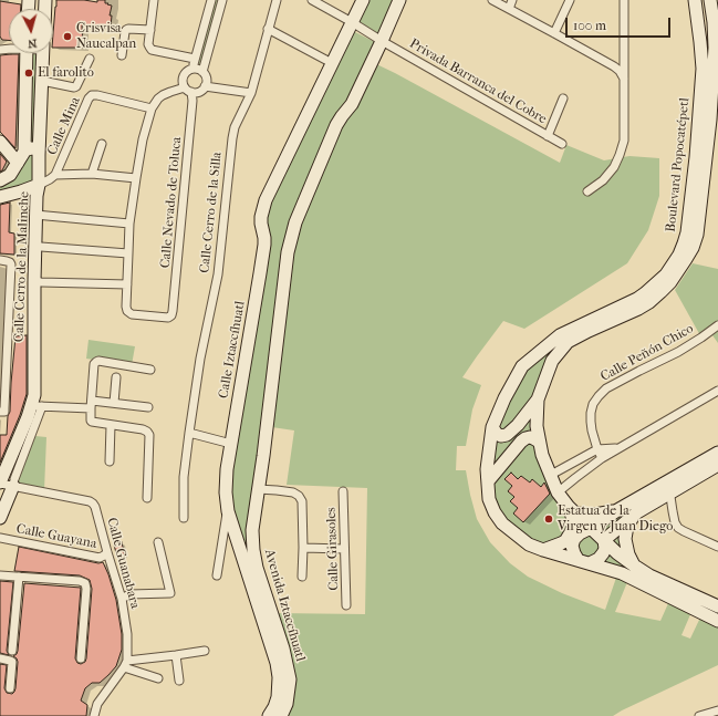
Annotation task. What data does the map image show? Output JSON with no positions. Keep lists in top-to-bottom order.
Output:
{
  "streets": {
    "street": [
      "Privada Barranca del Cobre",
      "Calle Mina",
      "Boulevard Popocatépetl",
      "Calle Nevado de Toluca",
      "Calle Cerro de la Silla",
      "Calle Cerro de la Malinche",
      "Calle Iztaccíhuatl",
      "Calle Peñón Chico",
      "Calle Guayana",
      "Calle Girasoles",
      "Calle Guanabara",
      "Avenida Iztaccíhuatl"
    ]
  },
  "crossings": [
    ["Privada Barranca del Cobre", "Calle Iztaccíhuatl"],
    ["Privada Barranca del Cobre", "Avenida Iztaccíhuatl"],
    ["Calle Cerro de la Malinche", "Calle Guanabara"],
    ["Calle Guayana", "Calle Guanabara"]
  ],
  "places": ["Crisvisa Naucalpan", "El farolito", "Estatua de la Virgen y Juan Diego"],
  "scale_bar": "100 m",
  "north": "bottom"
}
